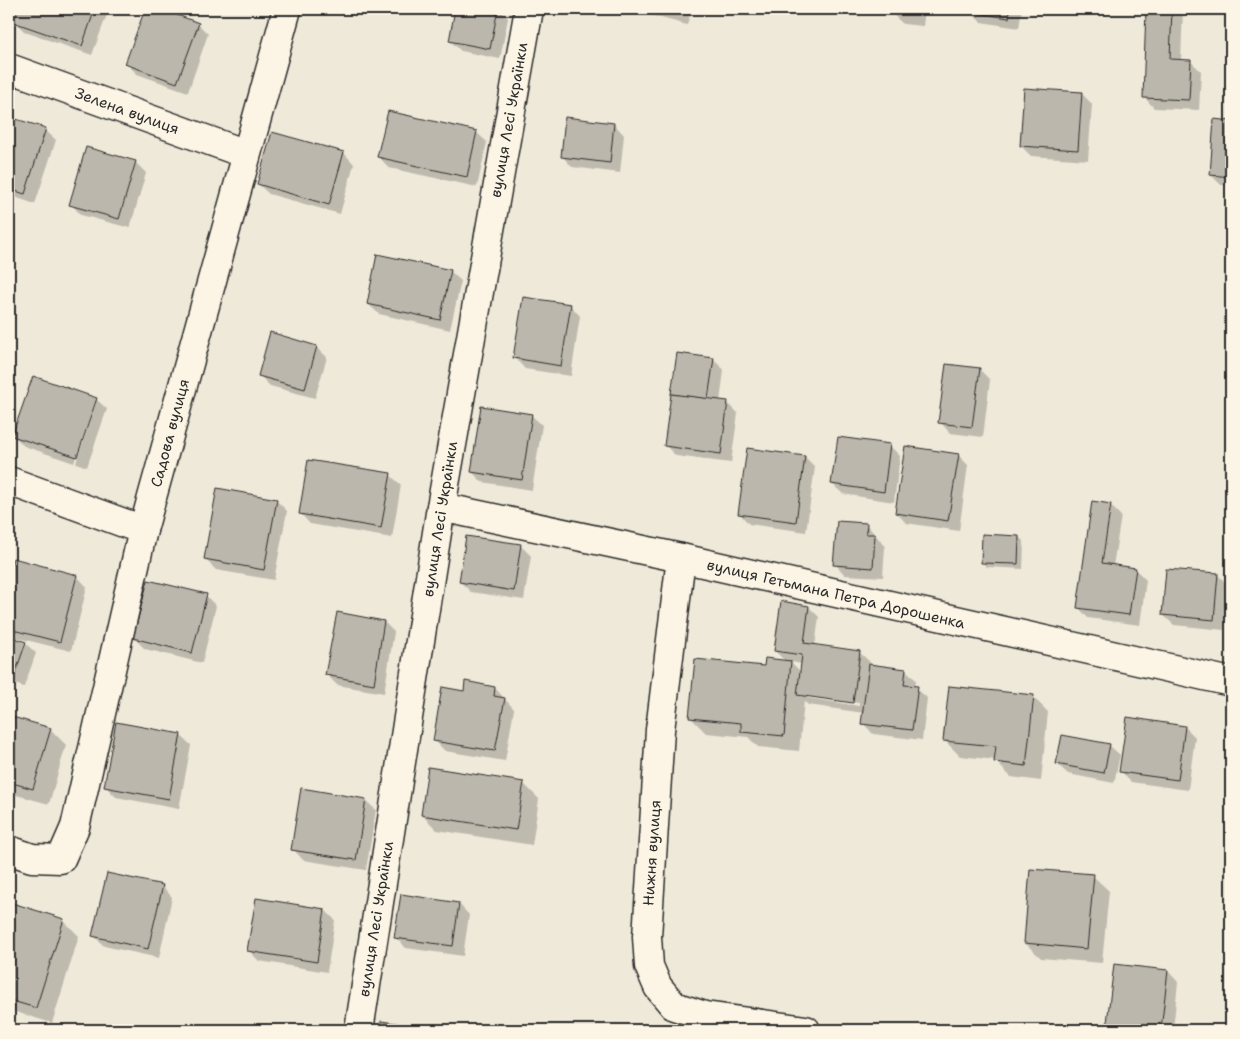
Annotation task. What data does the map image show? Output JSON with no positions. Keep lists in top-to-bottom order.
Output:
{
  "streets": {
    "street": [
      "Зелена вулиця",
      "вулиця Лесі Українки",
      "Садова вулиця",
      "вулиця Гетьмана Петра Дорошенка",
      "Нижня вулиця"
    ]
  },
  "crossings": [
    ["Зелена вулиця", "Садова вулиця"],
    ["вулиця Лесі Українки", "вулиця Гетьмана Петра Дорошенка"],
    ["вулиця Гетьмана Петра Дорошенка", "Нижня вулиця"]
  ]
}
